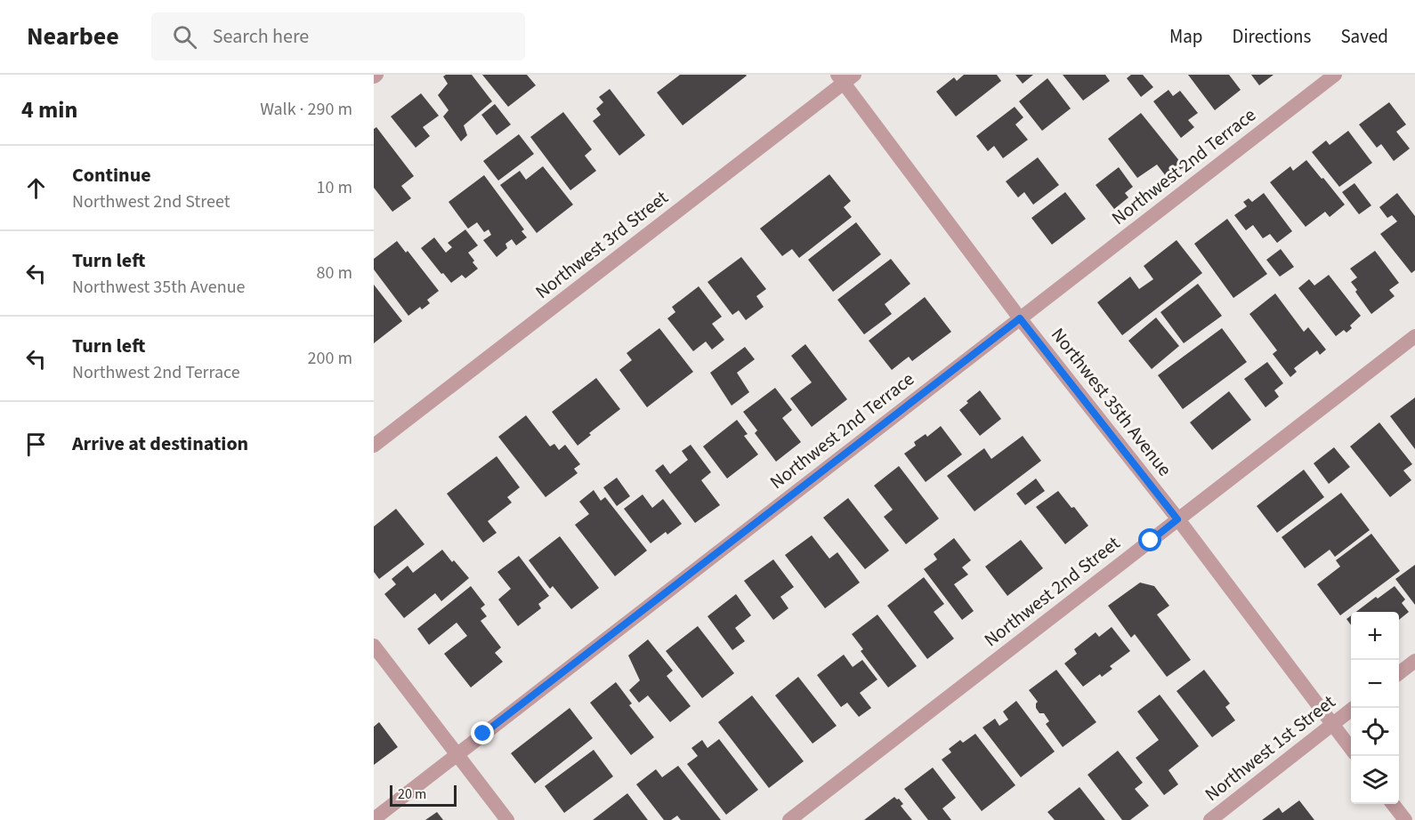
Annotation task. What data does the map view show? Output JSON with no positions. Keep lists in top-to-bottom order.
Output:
{
  "streets": {
    "street": [
      "Northwest 2nd Terrace",
      "Northwest 3rd Street",
      "Northwest 35th Avenue",
      "Northwest 2nd Street",
      "Northwest 1st Street"
    ]
  },
  "crossings": [
    ["Northwest 2nd Terrace", "Northwest 35th Avenue"],
    ["Northwest 3rd Street", "Northwest 35th Avenue"],
    ["Northwest 35th Avenue", "Northwest 2nd Street"],
    ["Northwest 35th Avenue", "Northwest 1st Street"]
  ],
  "scale_bar": "20 m",
  "page": {
    "header": "Nearbee",
    "search": "Search here",
    "nav": ["Map", "Directions", "Saved"],
    "heading": ["4 min", "Walk · 290 m"],
    "list": [
      ["Continue", "Northwest 2nd Street", "10 m"],
      ["Turn left", "Northwest 35th Avenue", "80 m"],
      ["Turn left", "Northwest 2nd Terrace", "200 m"],
      "Arrive at destination"
    ],
    "map_buttons": ["+", "−"],
    "scale": "20 m"
  }
}
